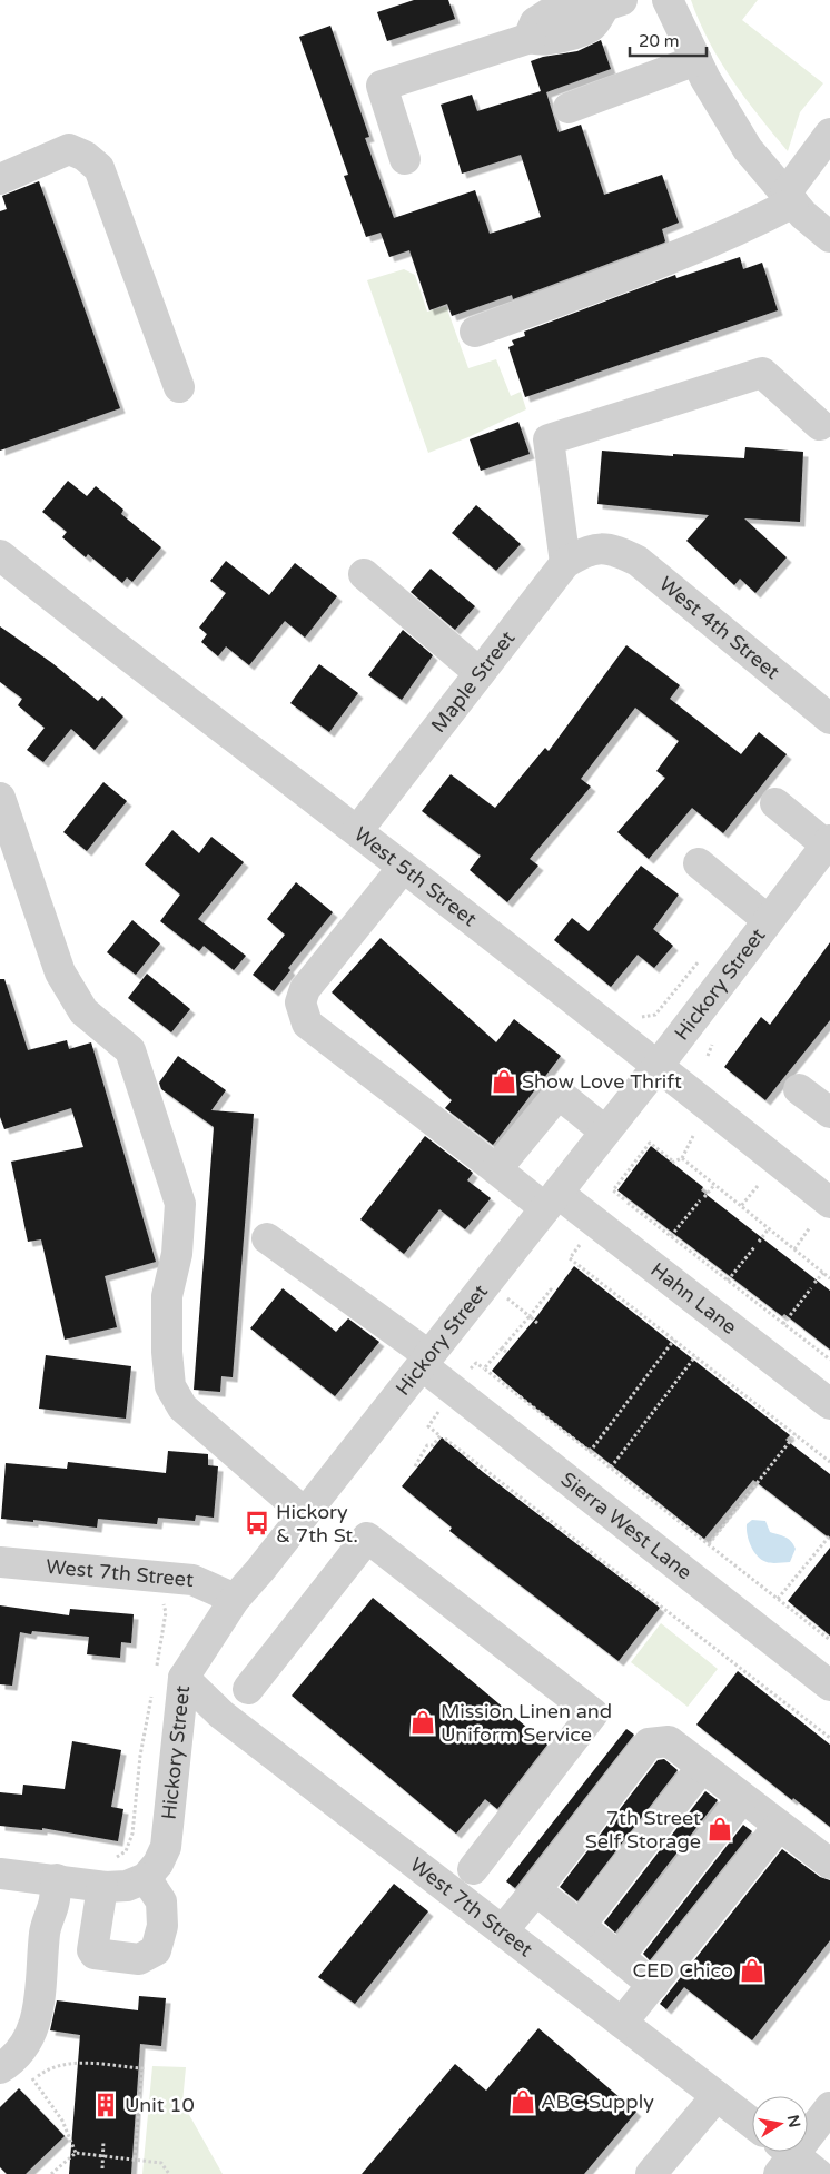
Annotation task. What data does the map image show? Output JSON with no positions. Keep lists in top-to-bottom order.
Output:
{
  "streets": {
    "street": [
      "West 4th Street",
      "Maple Street",
      "West 5th Street",
      "Hickory Street",
      "Hahn Lane",
      "Sierra West Lane",
      "West 7th Street"
    ]
  },
  "crossings": [
    ["West 4th Street", "Maple Street"],
    ["Maple Street", "West 5th Street"],
    ["West 5th Street", "Hickory Street"],
    ["West 5th Street", "Hahn Lane"],
    ["Hickory Street", "Hahn Lane"],
    ["Hickory Street", "Sierra West Lane"],
    ["Hickory Street", "West 7th Street"]
  ],
  "places": {
    "shop": [
      "Show Love Thrift",
      "Mission Linen and Uniform Service",
      "7th Street Self Storage",
      "CED Chico",
      "ABC Supply"
    ],
    "bus stop": ["Hickory & 7th St."],
    "building": ["Unit 10"]
  },
  "scale_bar": "20 m",
  "north": "right"
}
